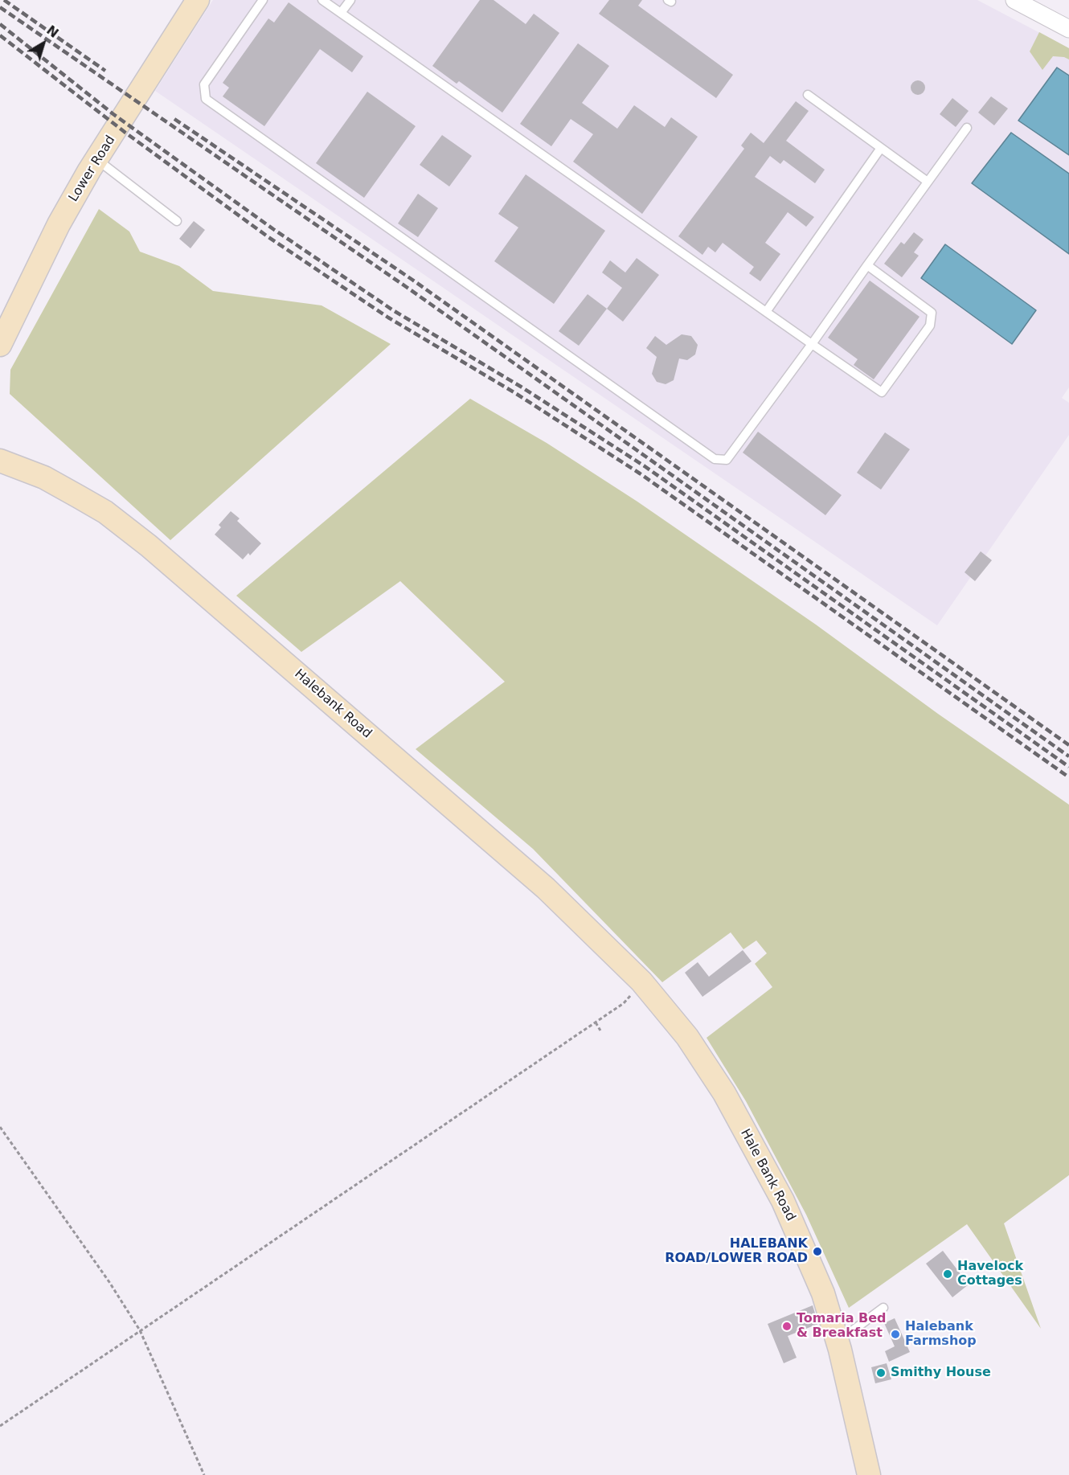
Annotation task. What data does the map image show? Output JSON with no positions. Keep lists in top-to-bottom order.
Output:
{
  "streets": {
    "street": ["Lower Road", "Halebank Road", "Hale Bank Road"]
  },
  "crossings": [
    ["Halebank Road", "Hale Bank Road"]
  ],
  "places": [
    "HALEBANK ROAD/LOWER ROAD",
    "Havelock Cottages",
    "Tomaria Bed & Breakfast",
    "Halebank Farmshop",
    "Smithy House"
  ],
  "north": "top right"
}
